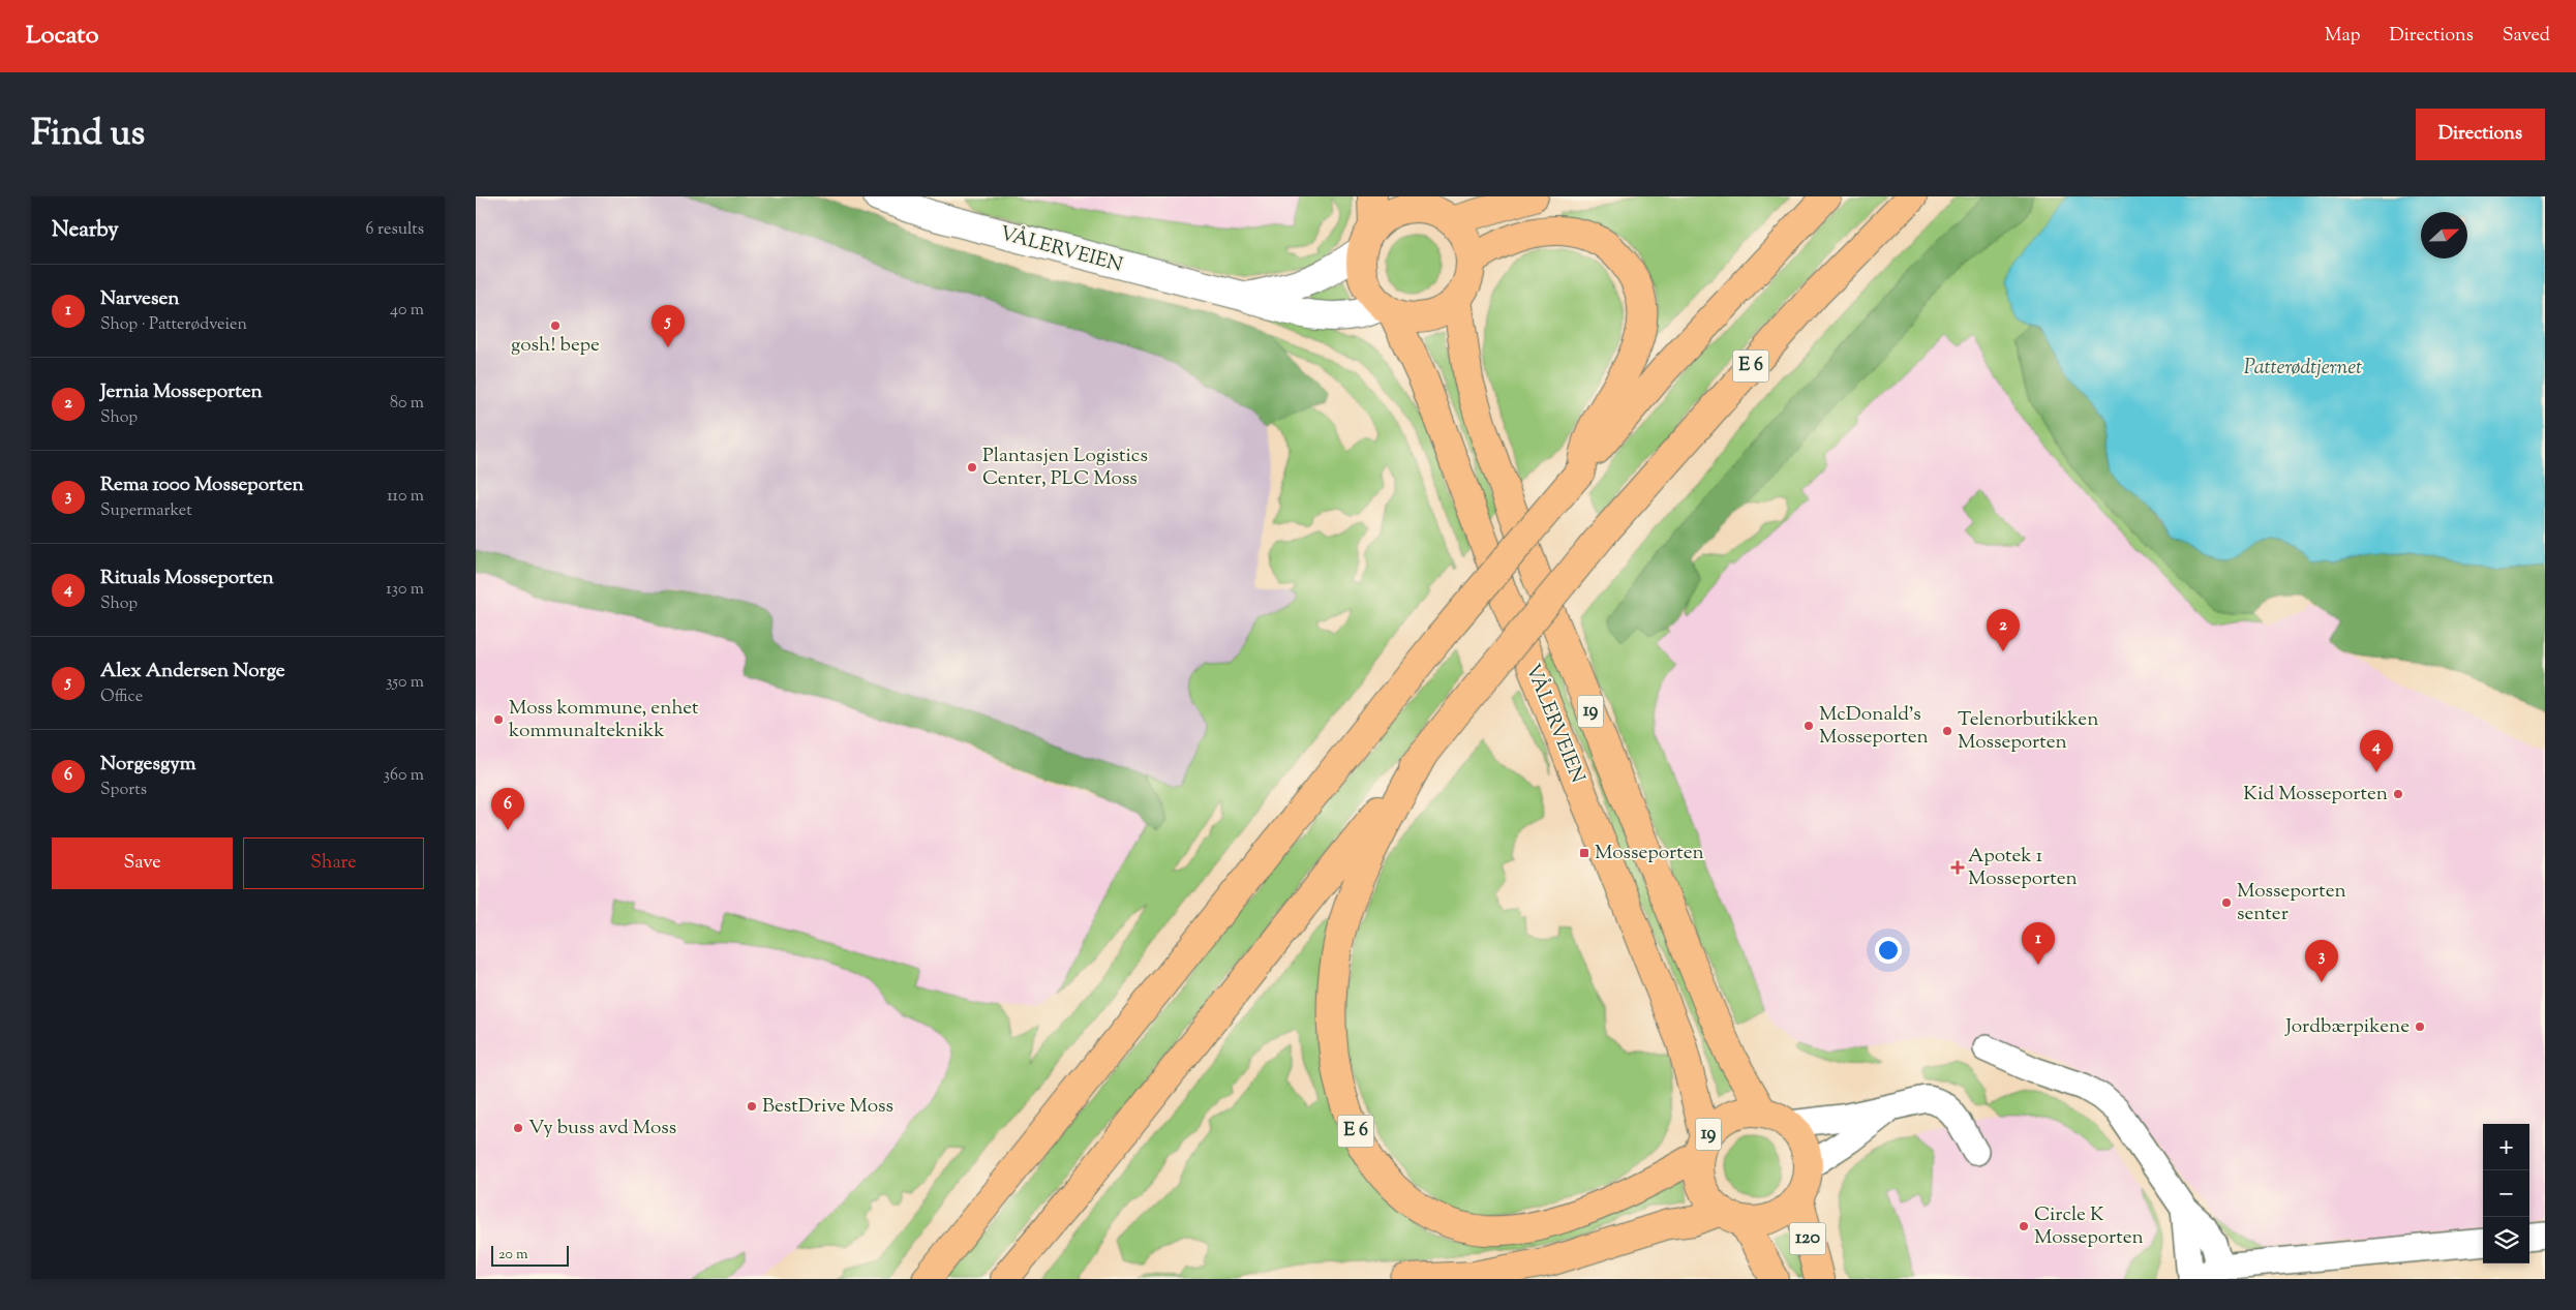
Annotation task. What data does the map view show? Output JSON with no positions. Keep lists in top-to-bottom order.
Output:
{
  "streets": {
    "main road": [
      "VÅLERVEIEN",
      "E 6",
      "19",
      "120"
    ]
  },
  "crossings": [
    ["VÅLERVEIEN", "E 6"],
    ["VÅLERVEIEN", "19"],
    ["VÅLERVEIEN", "120"],
    ["E 6", "19"],
    ["E 6", "120"],
    ["19", "120"]
  ],
  "water": ["Patterødtjernet"],
  "places": {
    "other": [
      "gosh! bepe",
      "Plantasjen Logistics Center, PLC Moss",
      "Moss kommune, enhet kommunalteknikk",
      "McDonald's Mosseporten",
      "Telenorbutikken Mosseporten",
      "Kid Mosseporten",
      "Mosseporten senter",
      "Jordbærpikene",
      "BestDrive Moss",
      "Vy buss avd Moss",
      "Circle K Mosseporten"
    ],
    "transit": ["Mosseporten"],
    "health": ["Apotek 1 Mosseporten"]
  },
  "scale_bar": "20 m",
  "north": "right",
  "page": {
    "header": "Locato",
    "nav": ["Map", "Directions", "Saved"],
    "title": "Find us",
    "buttons": [
      "Directions",
      ["Save", "Share"]
    ],
    "heading": ["Nearby", "6 results"],
    "list": [
      {
        "mark": "1",
        "name": "Narvesen",
        "note": "Shop · Patterødveien",
        "value": "40 m"
      },
      {
        "mark": "2",
        "name": "Jernia Mosseporten",
        "note": "Shop",
        "value": "80 m"
      },
      {
        "mark": "3",
        "name": "Rema 1000 Mosseporten",
        "note": "Supermarket",
        "value": "110 m"
      },
      {
        "mark": "4",
        "name": "Rituals Mosseporten",
        "note": "Shop",
        "value": "130 m"
      },
      {
        "mark": "5",
        "name": "Alex Andersen Norge",
        "note": "Office",
        "value": "350 m"
      },
      {
        "mark": "6",
        "name": "Norgesgym",
        "note": "Sports",
        "value": "360 m"
      }
    ],
    "pins": [
      "5",
      "2",
      "4",
      "6",
      "1",
      "3"
    ],
    "map_buttons": ["+", "−"],
    "scale": "20 m"
  }
}
